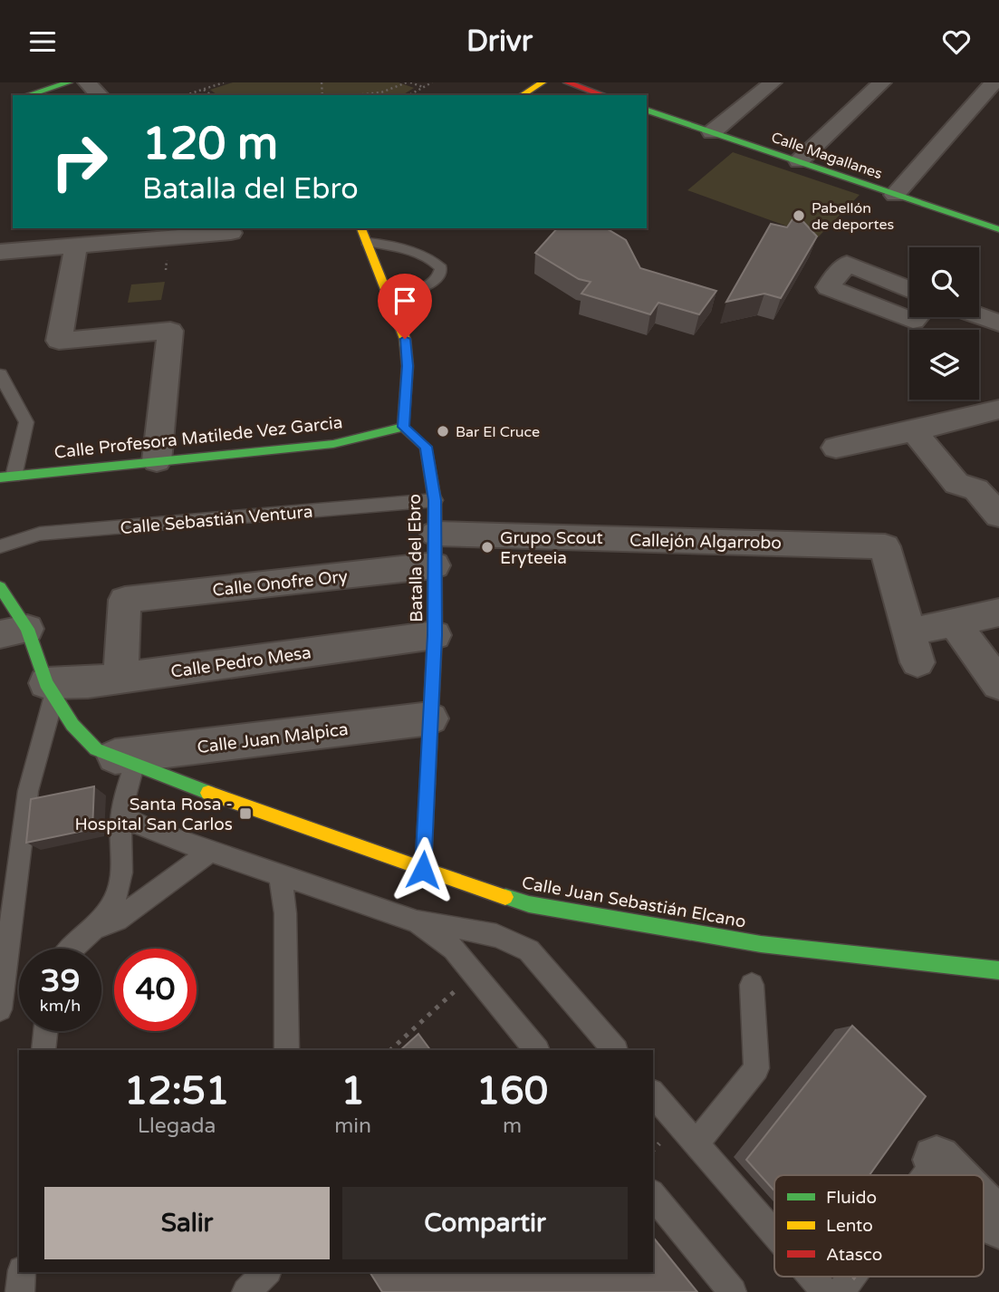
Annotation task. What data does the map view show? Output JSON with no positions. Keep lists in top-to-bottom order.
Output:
{
  "streets": {
    "street": [
      "Calle Magallanes",
      "Calle Profesora Matilede Vez Garcia",
      "Callejón Algarrobo",
      "Batalla del Ebro",
      "Calle Onofre Ory",
      "Calle Pedro Mesa",
      "Calle Juan Malpica",
      "Calle Juan Sebastián Elcano"
    ],
    "lane": ["Calle Sebastián Ventura"]
  },
  "crossings": [
    ["Calle Profesora Matilede Vez Garcia", "Batalla del Ebro"],
    ["Calle Sebastián Ventura", "Batalla del Ebro"],
    ["Callejón Algarrobo", "Batalla del Ebro"],
    ["Batalla del Ebro", "Calle Onofre Ory"],
    ["Batalla del Ebro", "Calle Pedro Mesa"],
    ["Batalla del Ebro", "Calle Juan Malpica"],
    ["Batalla del Ebro", "Calle Juan Sebastián Elcano"],
    ["Calle Onofre Ory", "Calle Pedro Mesa"],
    ["Calle Pedro Mesa", "Calle Juan Sebastián Elcano"],
    ["Calle Juan Malpica", "Calle Juan Sebastián Elcano"]
  ],
  "places": {
    "other": ["Pabellón de deportes", "Bar El Cruce", "Grupo Scout Eryteeia"],
    "transit": ["Santa Rosa - Hospital San Carlos"]
  },
  "legend": ["Fluido", "Lento", "Atasco"],
  "page": {
    "header": "Drivr",
    "turn": ["120 m", "Batalla del Ebro"],
    "speed": "39 km/h",
    "limit": "40",
    "eta": [
      "12:51",
      "Llegada",
      "1",
      "min",
      "160",
      "m"
    ],
    "buttons": ["Salir", "Compartir"]
  }
}
